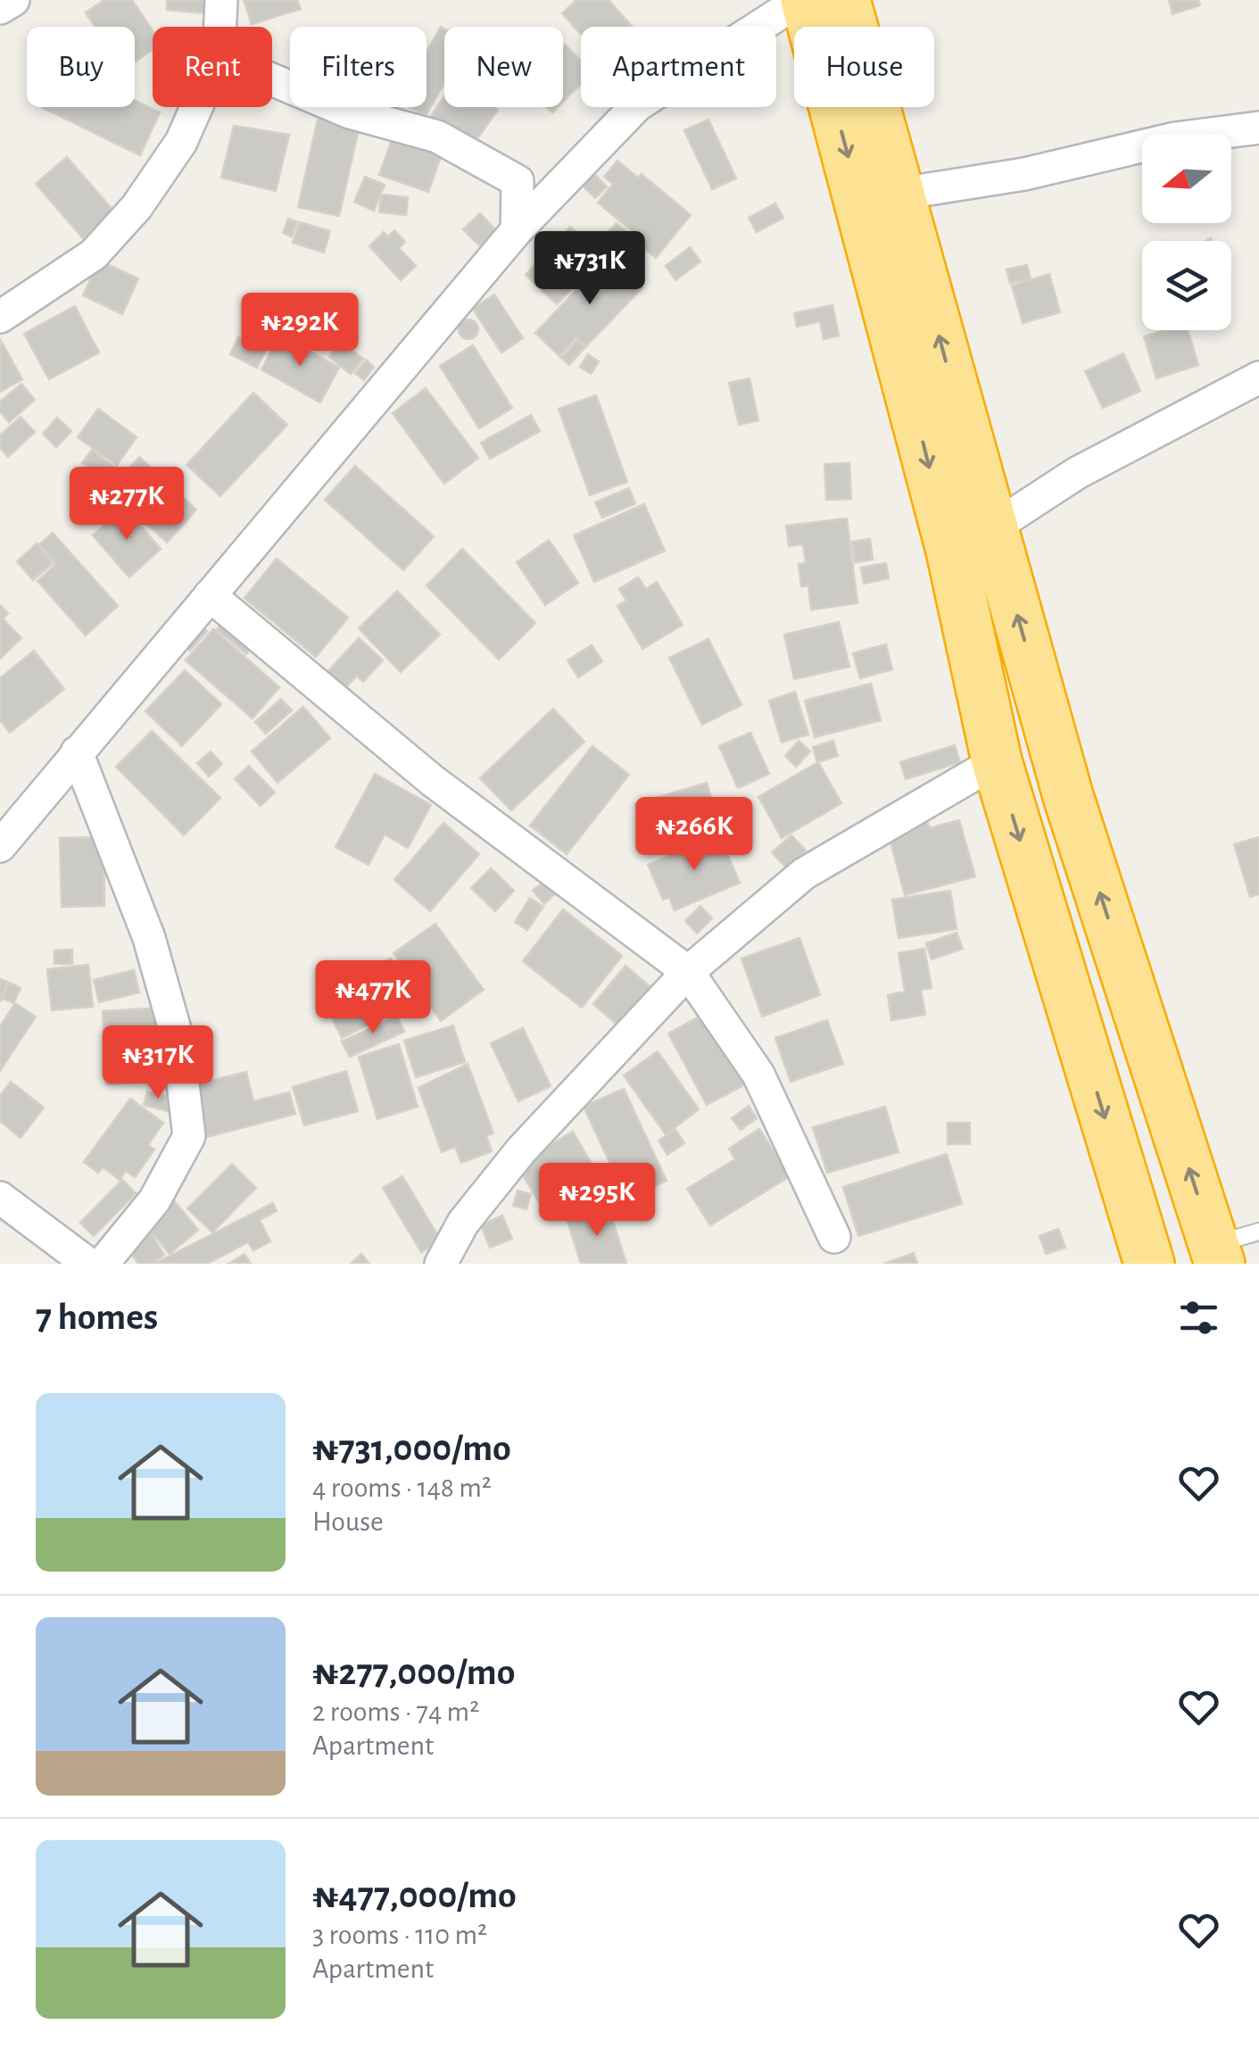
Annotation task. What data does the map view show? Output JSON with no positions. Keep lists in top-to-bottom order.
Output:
{
  "north": "left",
  "page": {
    "chip": [
      "Buy",
      "Rent",
      "Filters",
      "New",
      "Apartment",
      "House"
    ],
    "price": [
      "₦731K",
      "₦292K",
      "₦277K",
      "₦266K",
      "₦477K",
      "₦317K",
      "₦295K"
    ],
    "heading": "7 homes",
    "list": [
      {
        "name": "₦731,000/mo",
        "note": "4 rooms · 148 m² · House"
      },
      {
        "name": "₦277,000/mo",
        "note": "2 rooms · 74 m² · Apartment"
      },
      {
        "name": "₦477,000/mo",
        "note": "3 rooms · 110 m² · Apartment"
      }
    ]
  }
}
